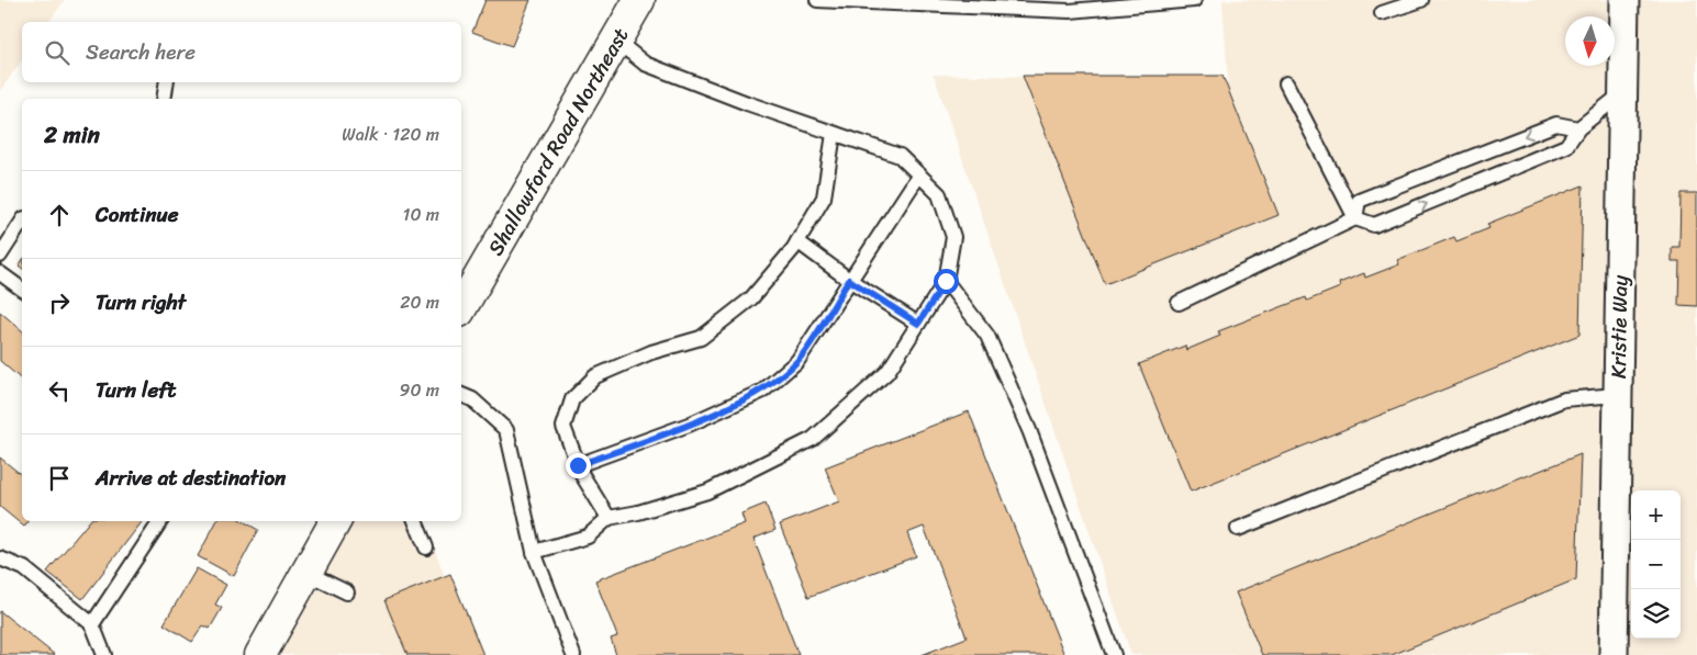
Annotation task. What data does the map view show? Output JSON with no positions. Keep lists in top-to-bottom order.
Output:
{
  "streets": {
    "street": ["Shallowford Road Northeast", "Kristie Way"]
  },
  "north": "bottom",
  "page": {
    "search": "Search here",
    "heading": ["2 min", "Walk · 120 m"],
    "list": [
      ["Continue", "10 m"],
      ["Turn right", "20 m"],
      ["Turn left", "90 m"],
      "Arrive at destination"
    ],
    "map_buttons": ["+", "−"]
  }
}
